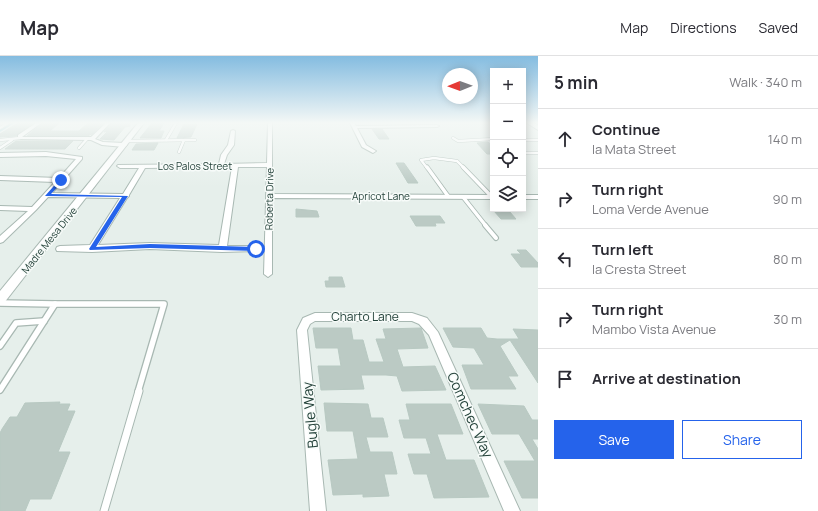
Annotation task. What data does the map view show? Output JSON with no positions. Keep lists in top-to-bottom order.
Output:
{
  "streets": {
    "street": [
      "Los Palos Street",
      "Apricot Lane",
      "Roberta Drive",
      "Madre Mesa Drive",
      "Charto Lane",
      "Bugle Way",
      "Comchec Way"
    ]
  },
  "crossings": [
    ["Los Palos Street", "Roberta Drive"],
    ["Apricot Lane", "Roberta Drive"],
    ["Charto Lane", "Bugle Way"],
    ["Charto Lane", "Comchec Way"]
  ],
  "north": "left",
  "page": {
    "header": "Map",
    "nav": ["Map", "Directions", "Saved"],
    "heading": ["5 min", "Walk · 340 m"],
    "map_buttons": ["+", "−"],
    "list": [
      ["Continue", "la Mata Street", "140 m"],
      ["Turn right", "Loma Verde Avenue", "90 m"],
      ["Turn left", "la Cresta Street", "80 m"],
      ["Turn right", "Mambo Vista Avenue", "30 m"],
      "Arrive at destination"
    ],
    "buttons": ["Save", "Share"]
  }
}
